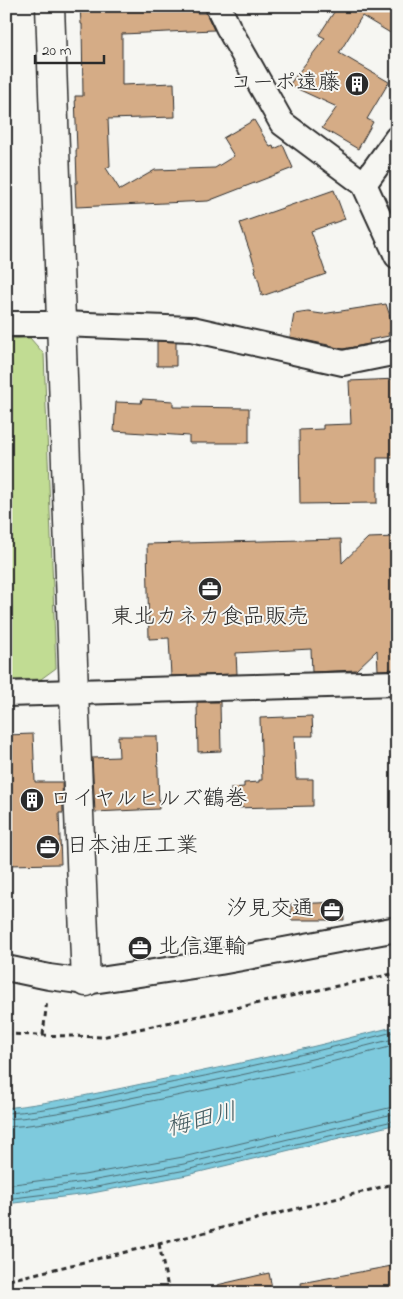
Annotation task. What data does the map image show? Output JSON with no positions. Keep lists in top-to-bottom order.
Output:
{
  "water": ["梅田川"],
  "places": {
    "building": ["コーポ遠藤", "ロイヤルヒルズ鶴巻"],
    "office": [
      "東北カネカ食品販売",
      "日本油圧工業",
      "汐見交通",
      "北信運輸"
    ]
  },
  "scale_bar": "20 m"
}
